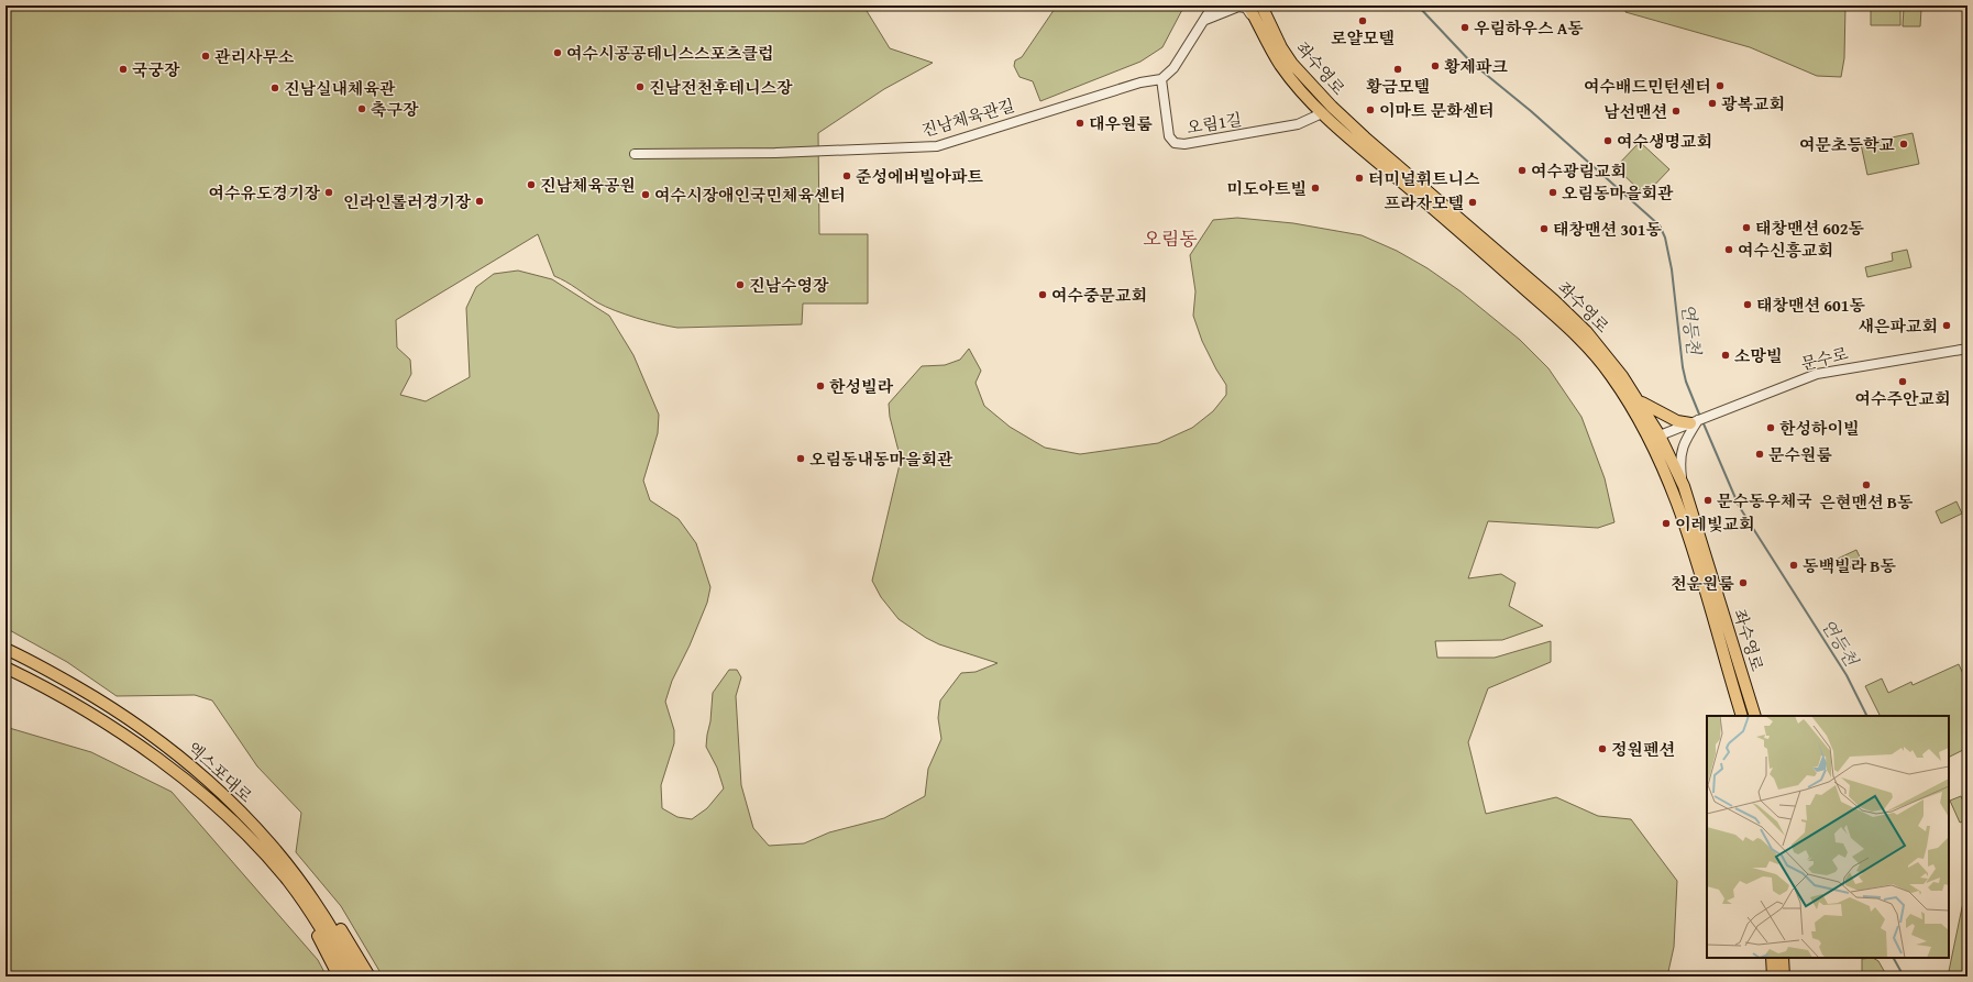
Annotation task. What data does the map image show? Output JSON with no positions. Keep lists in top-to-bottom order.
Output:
{
  "streets": {
    "main road": ["좌수영로", "엑스포대로"],
    "street": ["진남체육관길", "오림1길", "문수로"]
  },
  "crossings": [
    ["좌수영로", "오림1길"],
    ["진남체육관길", "오림1길"]
  ],
  "districts": ["오림동"],
  "water": ["연등천"],
  "places": [
    "로얄모텔",
    "우림하우스 A동",
    "여수시공공테니스스포츠클럽",
    "관리사무소",
    "황제파크",
    "국궁장",
    "황금모텔",
    "여수배드민턴센터",
    "진남전천후테니스장",
    "진남실내체육관",
    "광복교회",
    "축구장",
    "이마트 문화센터",
    "남선맨션",
    "대우원룸",
    "여수생명교회",
    "여문초등학교",
    "여수광림교회",
    "준성에버빌아파트",
    "터미널휘트니스",
    "진남체육공원",
    "미도아트빌",
    "여수유도경기장",
    "오림동마을회관",
    "여수시장애인국민체육센터",
    "인라인롤러경기장",
    "프라자모텔",
    "태창맨션 602동",
    "태창맨션 301동",
    "여수신흥교회",
    "진남수영장",
    "여수중문교회",
    "태창맨션 601동",
    "새은파교회",
    "소망빌",
    "여수주안교회",
    "한성빌라",
    "한성하이빌",
    "문수원룸",
    "오림동내동마을회관",
    "은현맨션 B동",
    "문수동우체국",
    "이레빛교회",
    "동백빌라 B동",
    "천운원룸",
    "정원펜션"
  ]
}
